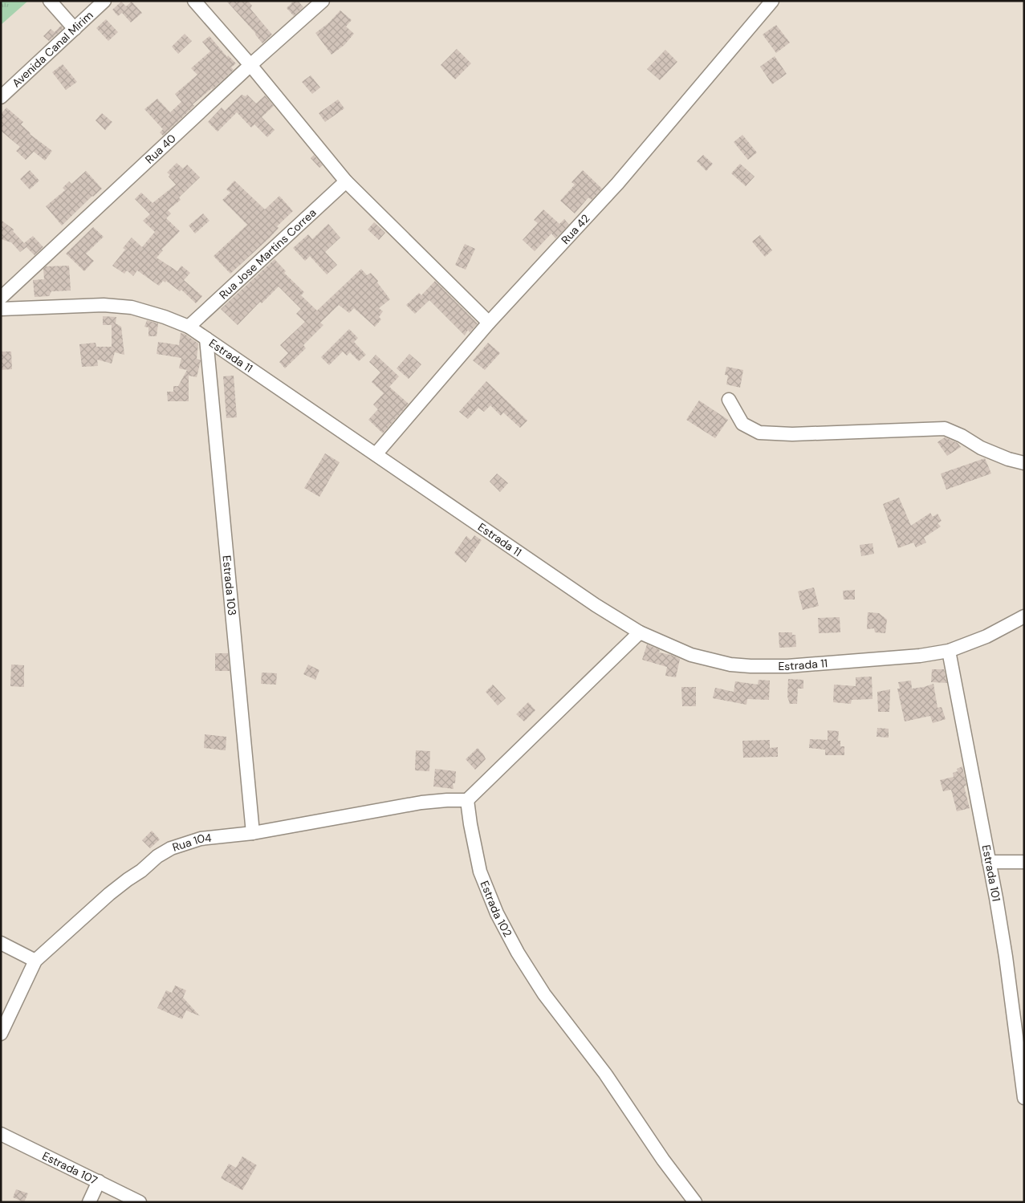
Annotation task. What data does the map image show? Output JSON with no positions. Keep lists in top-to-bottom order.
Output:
{
  "streets": {
    "street": [
      "Avenida Canal Mirim",
      "Rua 40",
      "Rua 42",
      "Rua Jose Martins Correa",
      "Estrada 11",
      "Estrada 103",
      "Rua 104",
      "Estrada 101",
      "Estrada 102",
      "Estrada 107"
    ]
  },
  "crossings": [
    ["Rua 42", "Estrada 11"],
    ["Rua Jose Martins Correa", "Estrada 11"],
    ["Estrada 11", "Estrada 103"],
    ["Estrada 11", "Estrada 101"],
    ["Estrada 103", "Rua 104"],
    ["Rua 104", "Estrada 102"]
  ]
}
